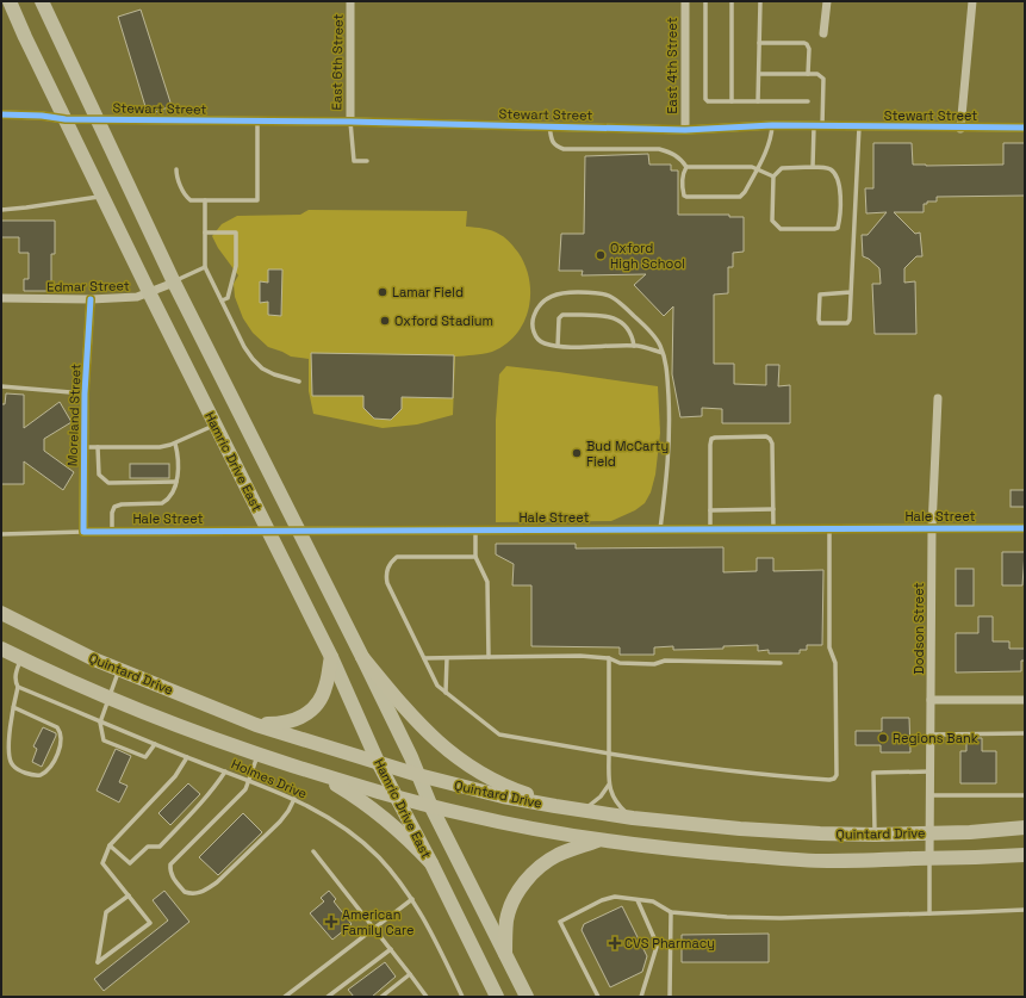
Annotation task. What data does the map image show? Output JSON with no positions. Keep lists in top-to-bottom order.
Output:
{
  "streets": {
    "highway": ["Quintard Drive"],
    "main road": ["Hamric Drive East"],
    "street": [
      "East 6th Street",
      "East 4th Street",
      "Stewart Street",
      "Edmar Street",
      "Moreland Street",
      "Hale Street",
      "Dodson Street"
    ],
    "lane": ["Holmes Drive"]
  },
  "crossings": [
    ["East 6th Street", "Stewart Street"],
    ["East 4th Street", "Stewart Street"],
    ["Stewart Street", "Hamric Drive East"],
    ["Edmar Street", "Moreland Street"],
    ["Edmar Street", "Hamric Drive East"],
    ["Moreland Street", "Hale Street"],
    ["Hamric Drive East", "Hale Street"],
    ["Hamric Drive East", "Quintard Drive"],
    ["Hale Street", "Dodson Street"],
    ["Dodson Street", "Quintard Drive"]
  ],
  "places": {
    "other": [
      "Oxford High School",
      "Lamar Field",
      "Oxford Stadium",
      "Bud McCarty Field",
      "Regions Bank"
    ],
    "health": ["American Family Care", "CVS Pharmacy"]
  }
}
